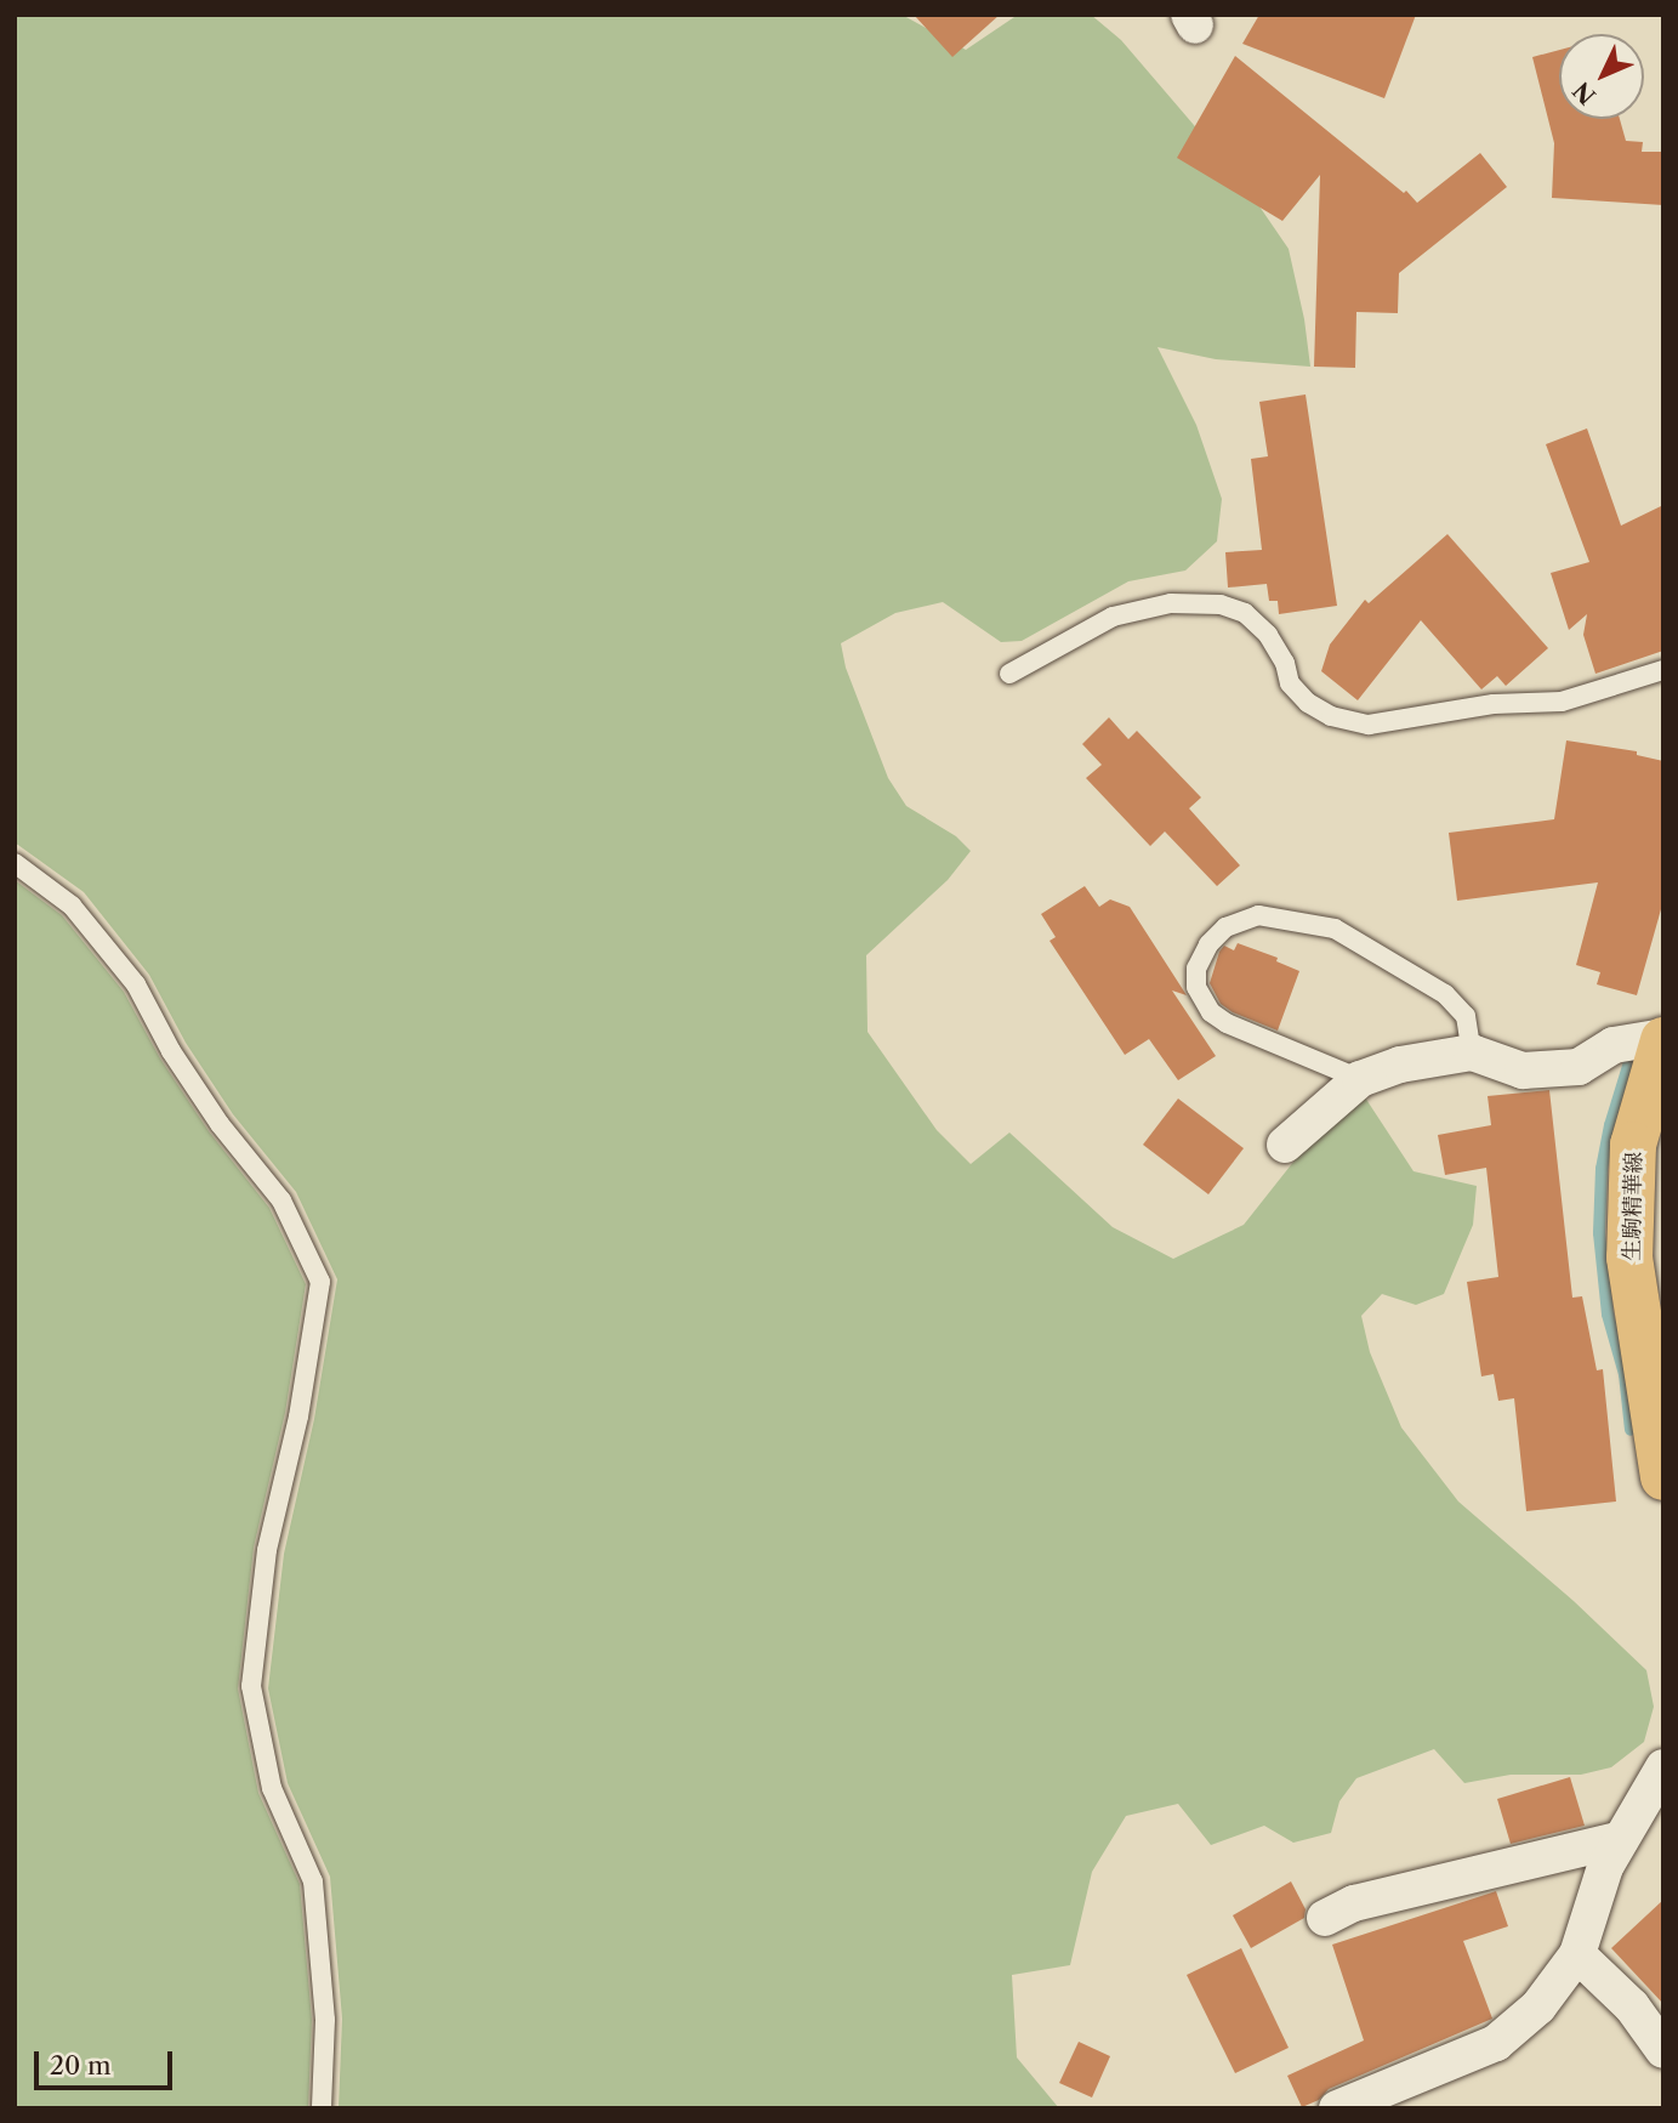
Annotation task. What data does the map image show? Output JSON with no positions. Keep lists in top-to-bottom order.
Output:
{
  "streets": {
    "main road": ["生駒精華線"]
  },
  "scale_bar": "20 m",
  "north": "bottom left"
}
